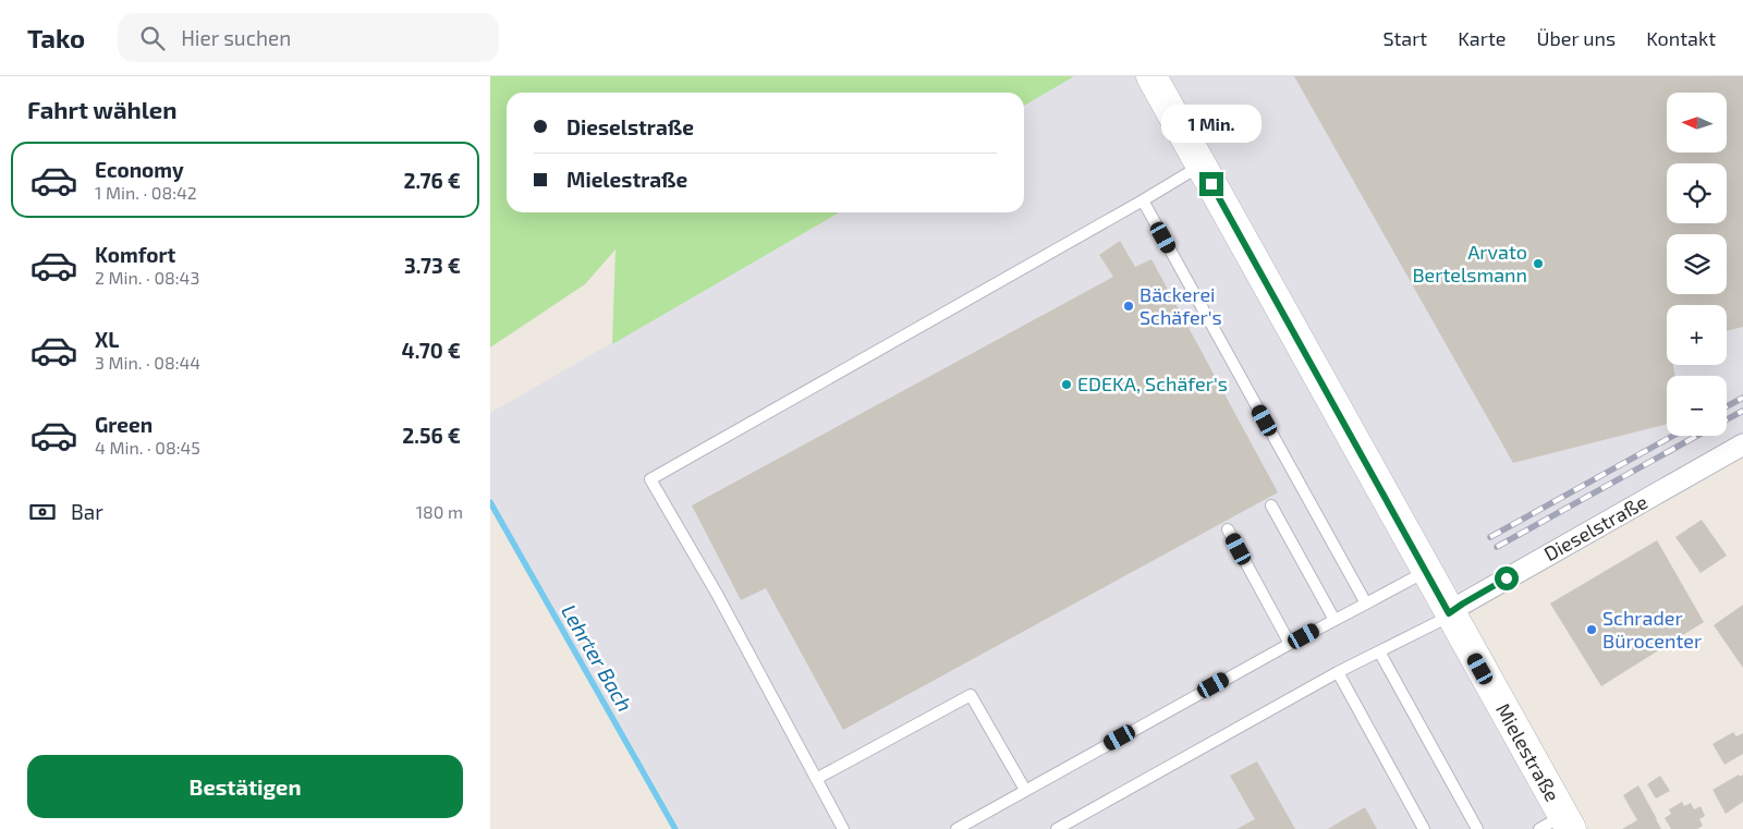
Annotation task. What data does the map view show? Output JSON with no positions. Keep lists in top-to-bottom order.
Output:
{
  "streets": {
    "street": ["Dieselstraße", "Mielestraße"]
  },
  "crossings": [
    ["Dieselstraße", "Mielestraße"]
  ],
  "water": ["Lehrter Bach"],
  "places": [
    "Arvato Bertelsmann",
    "Bäckerei Schäfer's",
    "EDEKA, Schäfer's",
    "Schrader Bürocenter"
  ],
  "north": "left",
  "page": {
    "header": "Tako",
    "search": "Hier suchen",
    "nav": [
      "Start",
      "Karte",
      "Über uns",
      "Kontakt"
    ],
    "heading": "Fahrt wählen",
    "map_buttons": ["+", "−"],
    "banner": ["Dieselstraße", "Mielestraße"],
    "bubble": "1 Min.",
    "list": [
      {
        "name": "Economy",
        "note": "1 Min. · 08:42",
        "value": "2.76 €"
      },
      {
        "name": "Komfort",
        "note": "2 Min. · 08:43",
        "value": "3.73 €"
      },
      {
        "name": "XL",
        "note": "3 Min. · 08:44",
        "value": "4.70 €"
      },
      {
        "name": "Green",
        "note": "4 Min. · 08:45",
        "value": "2.56 €"
      }
    ],
    "pay": ["Bar", "180 m"],
    "buttons": "Bestätigen"
  }
}
